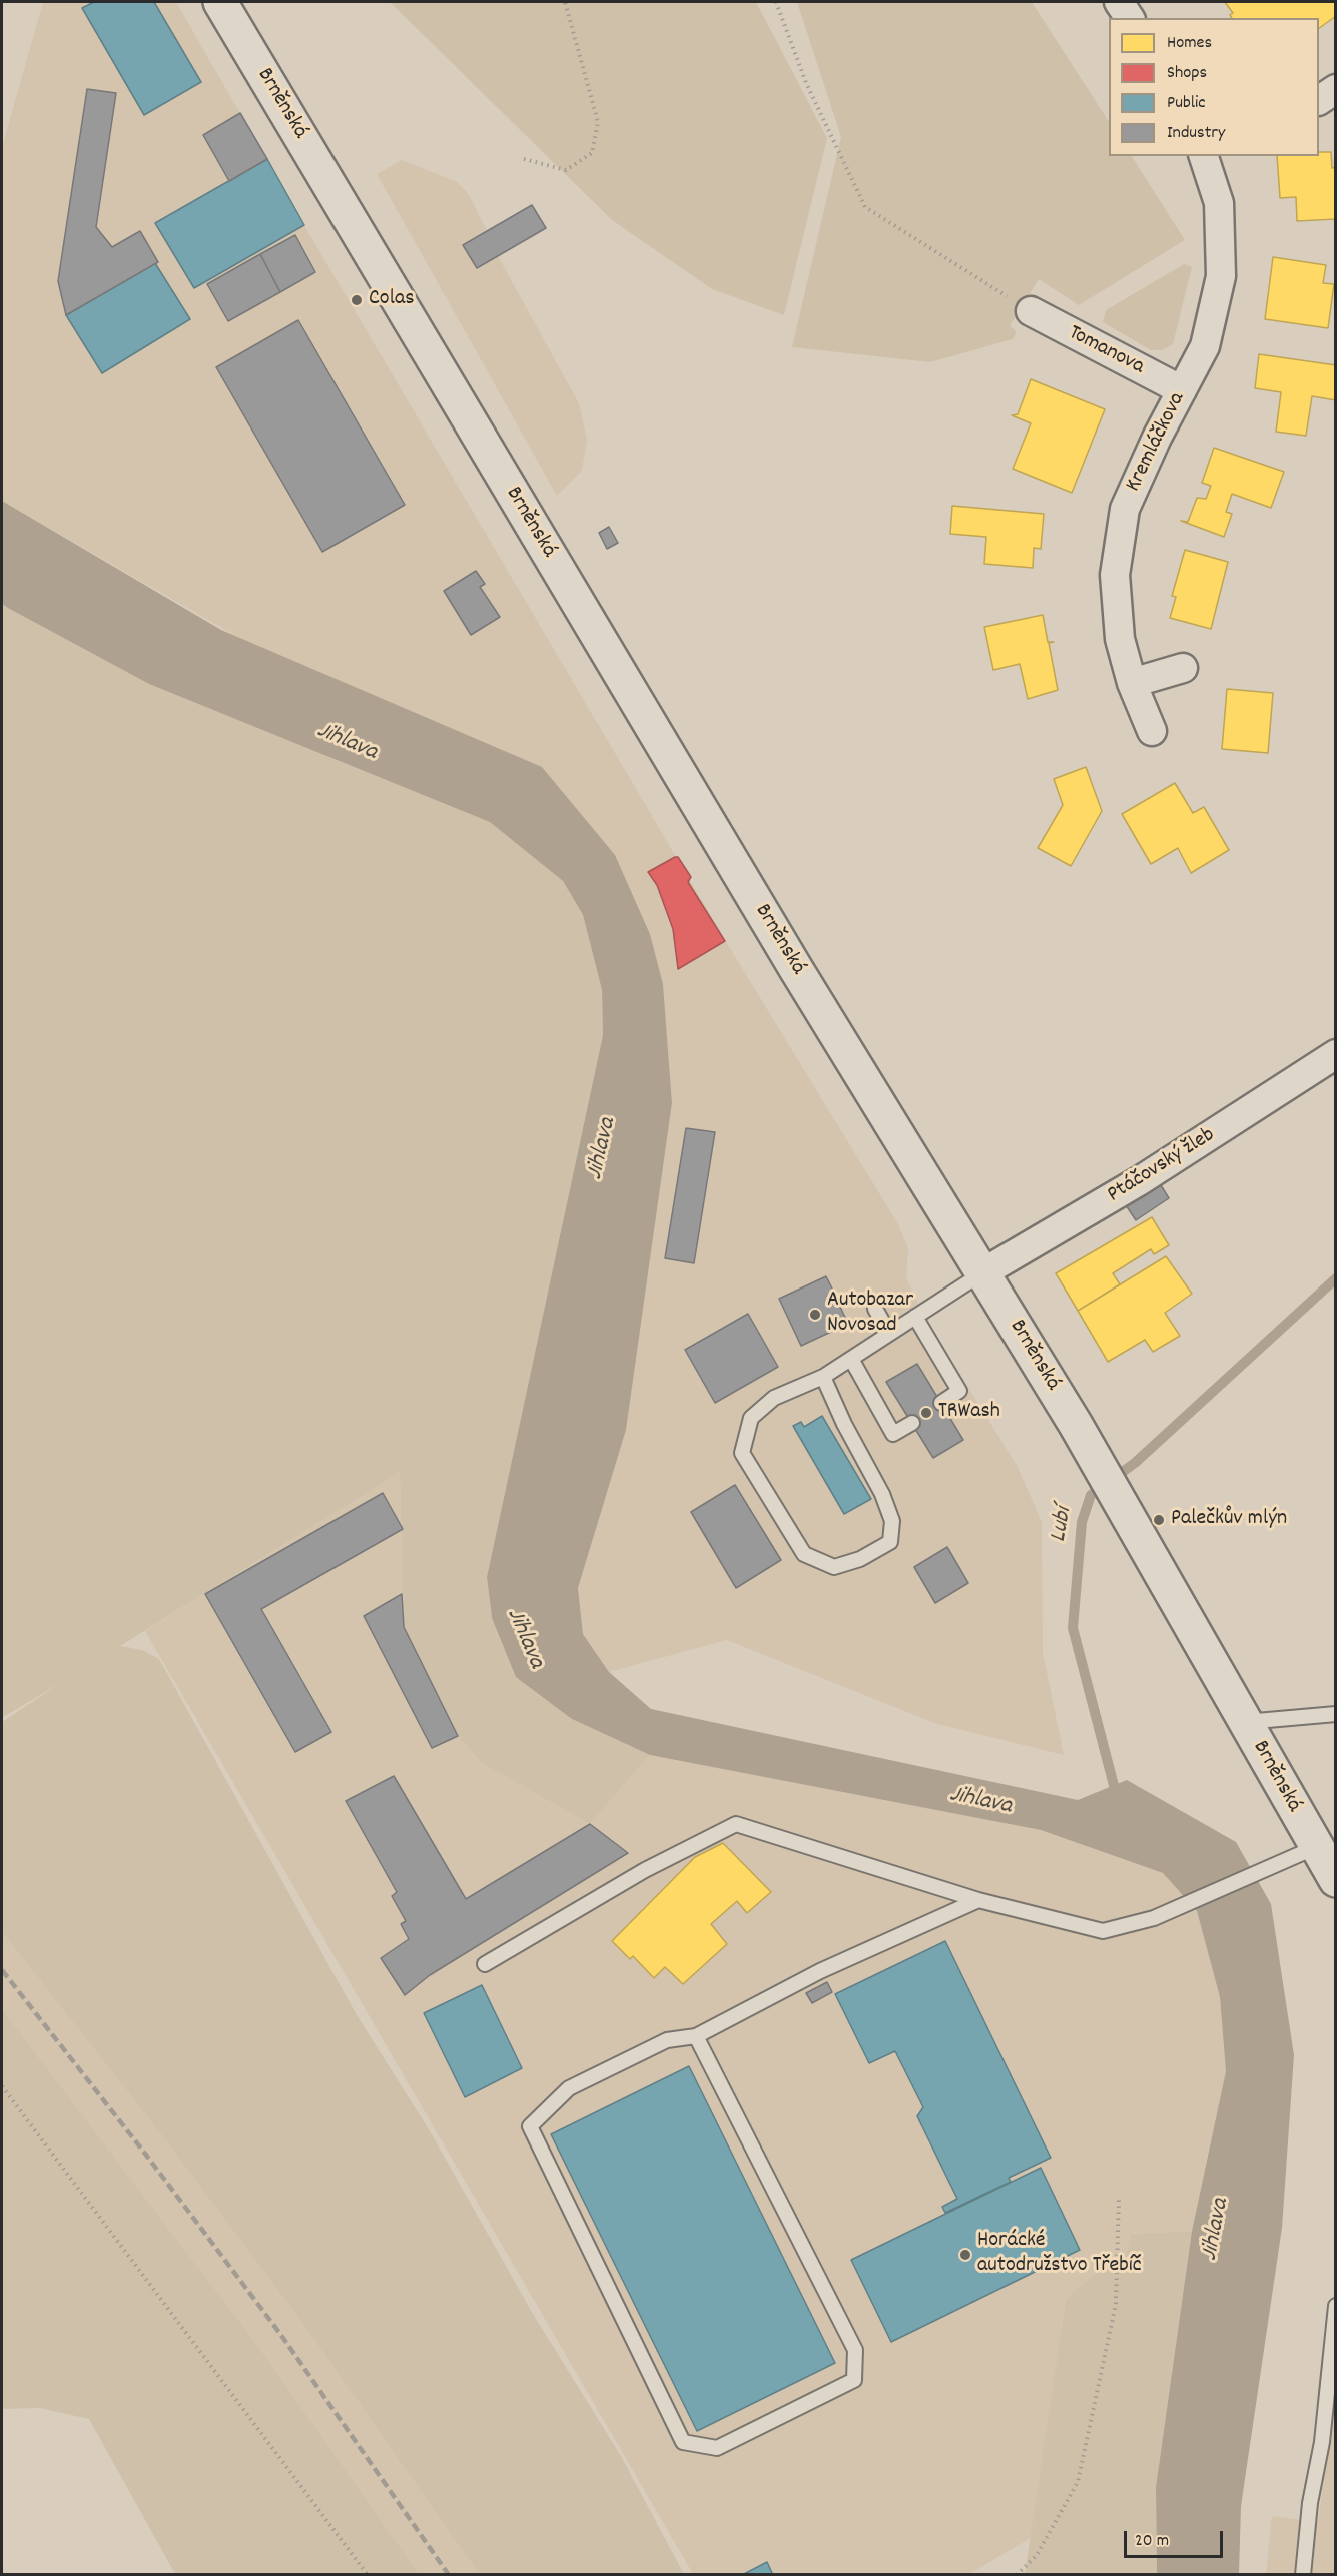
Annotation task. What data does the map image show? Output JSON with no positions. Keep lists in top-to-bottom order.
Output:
{
  "streets": {
    "main road": ["Brněnská"],
    "street": ["Tomanova", "Kremláčkova", "Ptáčovský žleb"]
  },
  "crossings": [
    ["Brněnská", "Ptáčovský žleb"],
    ["Tomanova", "Kremláčkova"]
  ],
  "water": ["Jihlava", "Lubí"],
  "places": [
    "Colas",
    "Autobazar Novosad",
    "TRWash",
    "Palečkův mlýn",
    "Horácké autodružstvo Třebíč"
  ],
  "legend": [
    "Homes",
    "Shops",
    "Public",
    "Industry"
  ],
  "scale_bar": "20 m"
}
